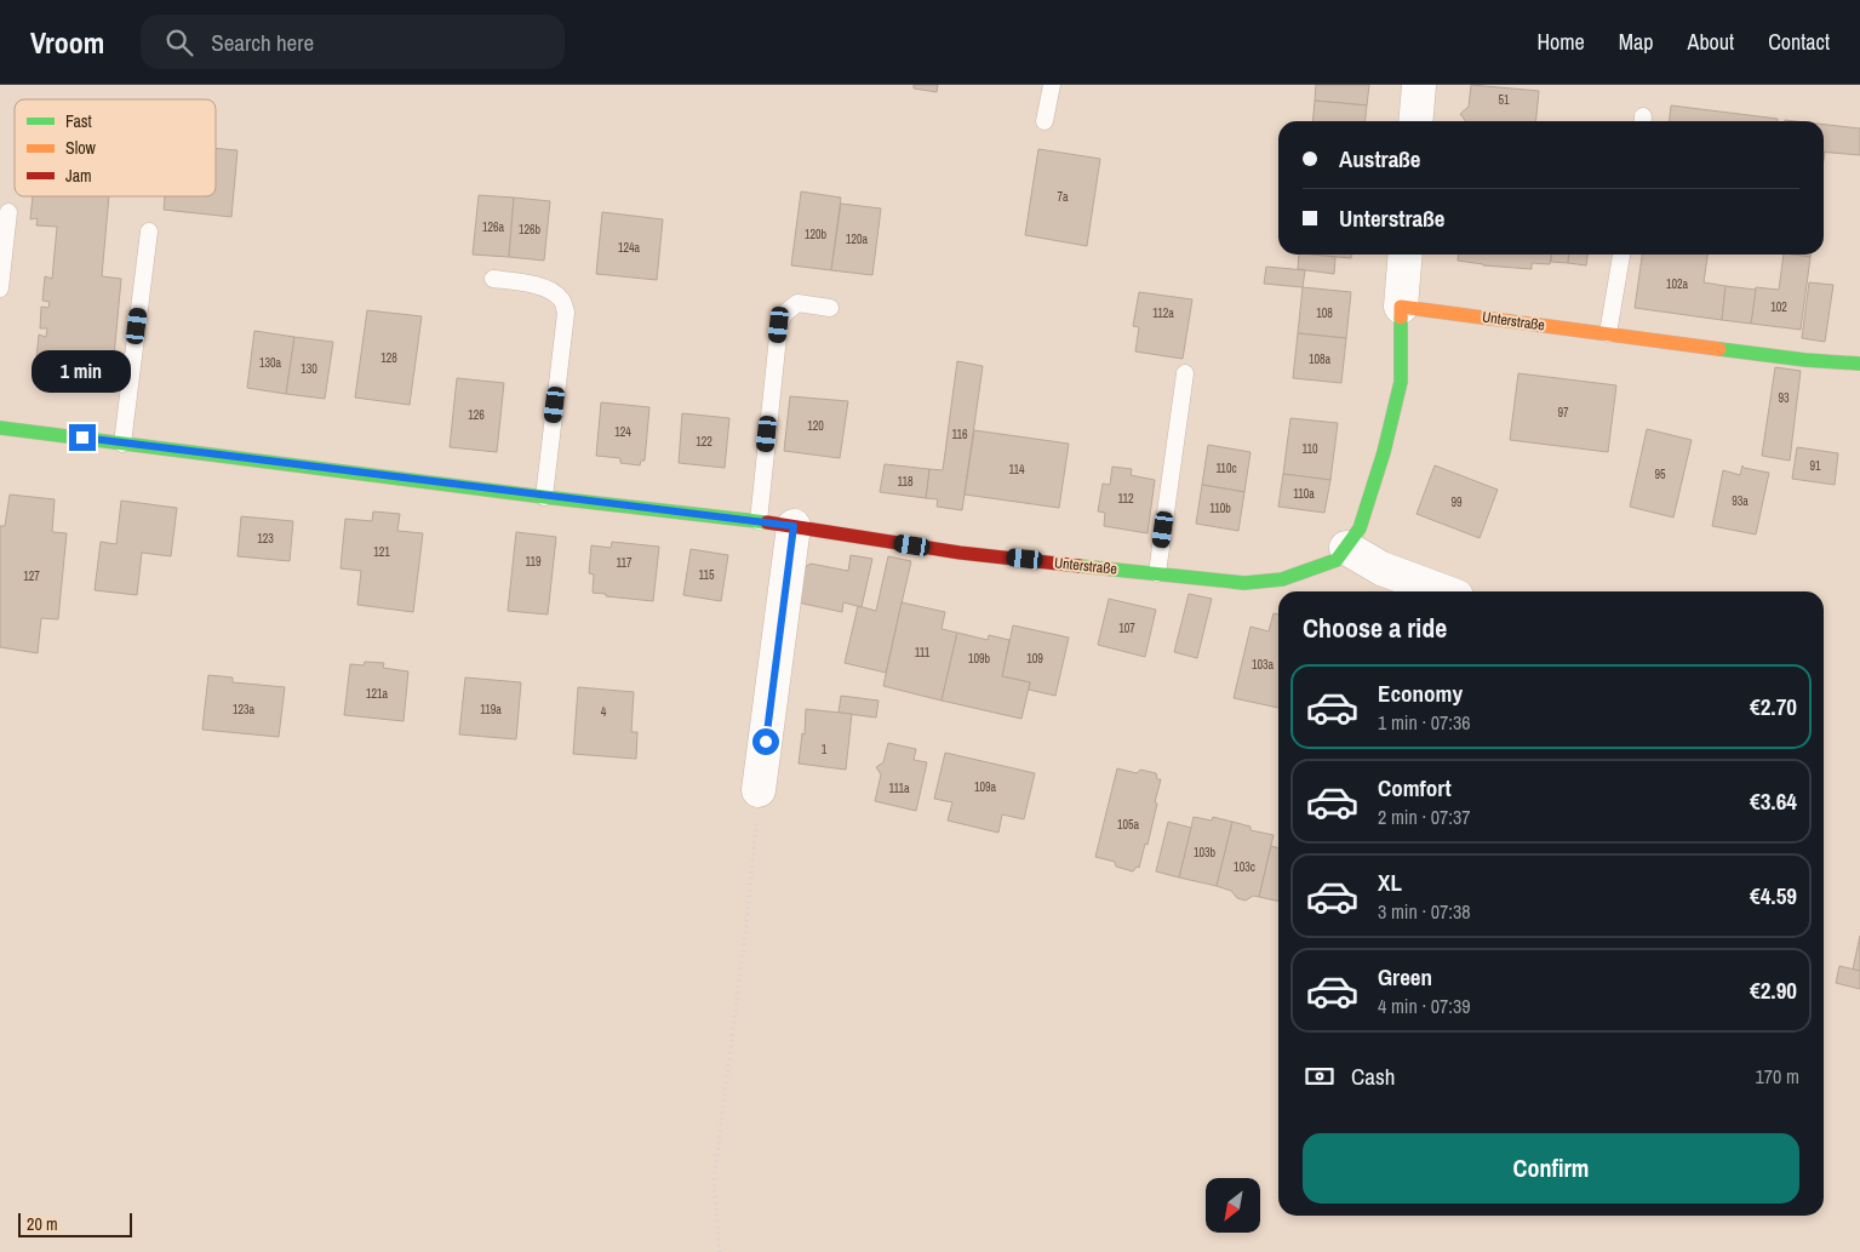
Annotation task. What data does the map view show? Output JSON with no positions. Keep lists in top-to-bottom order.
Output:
{
  "streets": {
    "street": ["Unterstraße"]
  },
  "house_numbers": [
    "51",
    "7a",
    "126a",
    "126b",
    "120b",
    "120a",
    "124a",
    "102a",
    "102",
    "112a",
    "108",
    "128",
    "108a",
    "130a",
    "130",
    "93",
    "97",
    "126",
    "120",
    "124",
    "116",
    "122",
    "110",
    "91",
    "110c",
    "114",
    "95",
    "118",
    "110a",
    "112",
    "93a",
    "99",
    "110b",
    "123",
    "121",
    "119",
    "117",
    "115",
    "127",
    "107",
    "111",
    "109b",
    "109",
    "103a",
    "121a",
    "123a",
    "119a",
    "4",
    "1",
    "109a",
    "111a",
    "105a",
    "103b",
    "103c"
  ],
  "legend": ["Fast", "Slow", "Jam"],
  "scale_bar": "20 m",
  "north": "bottom left",
  "page": {
    "header": "Vroom",
    "search": "Search here",
    "nav": [
      "Home",
      "Map",
      "About",
      "Contact"
    ],
    "banner": ["Austraße", "Unterstraße"],
    "bubble": "1 min",
    "heading": "Choose a ride",
    "list": [
      {
        "name": "Economy",
        "note": "1 min · 07:36",
        "value": "€2.70"
      },
      {
        "name": "Comfort",
        "note": "2 min · 07:37",
        "value": "€3.64"
      },
      {
        "name": "XL",
        "note": "3 min · 07:38",
        "value": "€4.59"
      },
      {
        "name": "Green",
        "note": "4 min · 07:39",
        "value": "€2.90"
      }
    ],
    "pay": ["Cash", "170 m"],
    "buttons": "Confirm",
    "scale": "20 m"
  }
}
